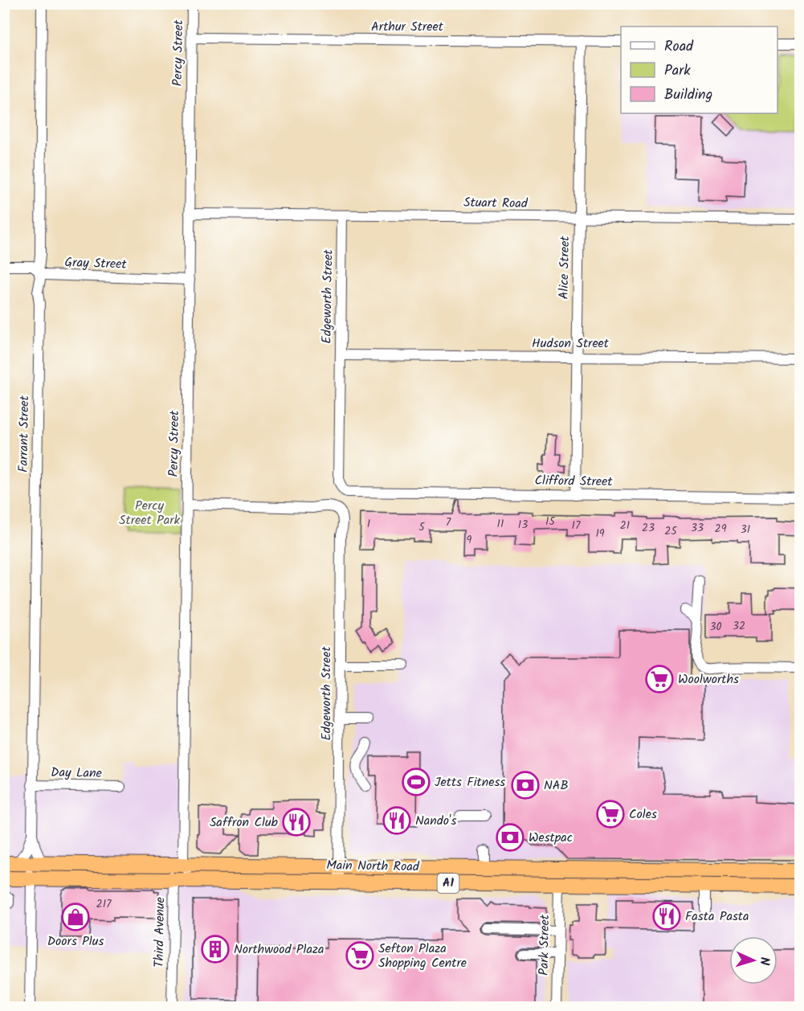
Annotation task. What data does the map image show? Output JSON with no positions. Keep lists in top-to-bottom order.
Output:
{
  "streets": {
    "highway": ["Main North Road", "A1"],
    "street": [
      "Arthur Street",
      "Percy Street",
      "Stuart Road",
      "Gray Street",
      "Alice Street",
      "Edgeworth Street",
      "Hudson Street",
      "Farrant Street",
      "Clifford Street",
      "Day Lane",
      "Third Avenue",
      "Park Street"
    ]
  },
  "crossings": [
    ["Arthur Street", "Percy Street"],
    ["Arthur Street", "Alice Street"],
    ["Percy Street", "Stuart Road"],
    ["Percy Street", "Gray Street"],
    ["Percy Street", "Edgeworth Street"],
    ["Percy Street", "Main North Road"],
    ["Stuart Road", "Alice Street"],
    ["Stuart Road", "Edgeworth Street"],
    ["Gray Street", "Farrant Street"],
    ["Alice Street", "Hudson Street"],
    ["Alice Street", "Clifford Street"],
    ["Edgeworth Street", "Hudson Street"],
    ["Edgeworth Street", "Clifford Street"],
    ["Edgeworth Street", "Main North Road"],
    ["Farrant Street", "Day Lane"],
    ["Farrant Street", "Main North Road"],
    ["Main North Road", "Third Avenue"],
    ["Main North Road", "Park Street"]
  ],
  "parks": ["Percy Street Park"],
  "places": {
    "supermarket": ["Woolworths", "Coles", "Sefton Plaza Shopping Centre"],
    "sports": ["Jetts Fitness"],
    "bank": ["NAB", "Westpac"],
    "restaurant": ["Nando's", "Saffron Club", "Fasta Pasta"],
    "shop": ["Doors Plus"],
    "building": ["Northwood Plaza"]
  },
  "house_numbers": [
    "15",
    "7",
    "1",
    "11",
    "13",
    "17",
    "21",
    "5",
    "23",
    "33",
    "29",
    "31",
    "25",
    "19",
    "9",
    "32",
    "30",
    "217"
  ],
  "legend": ["Road", "Park", "Building"],
  "north": "right"
}
